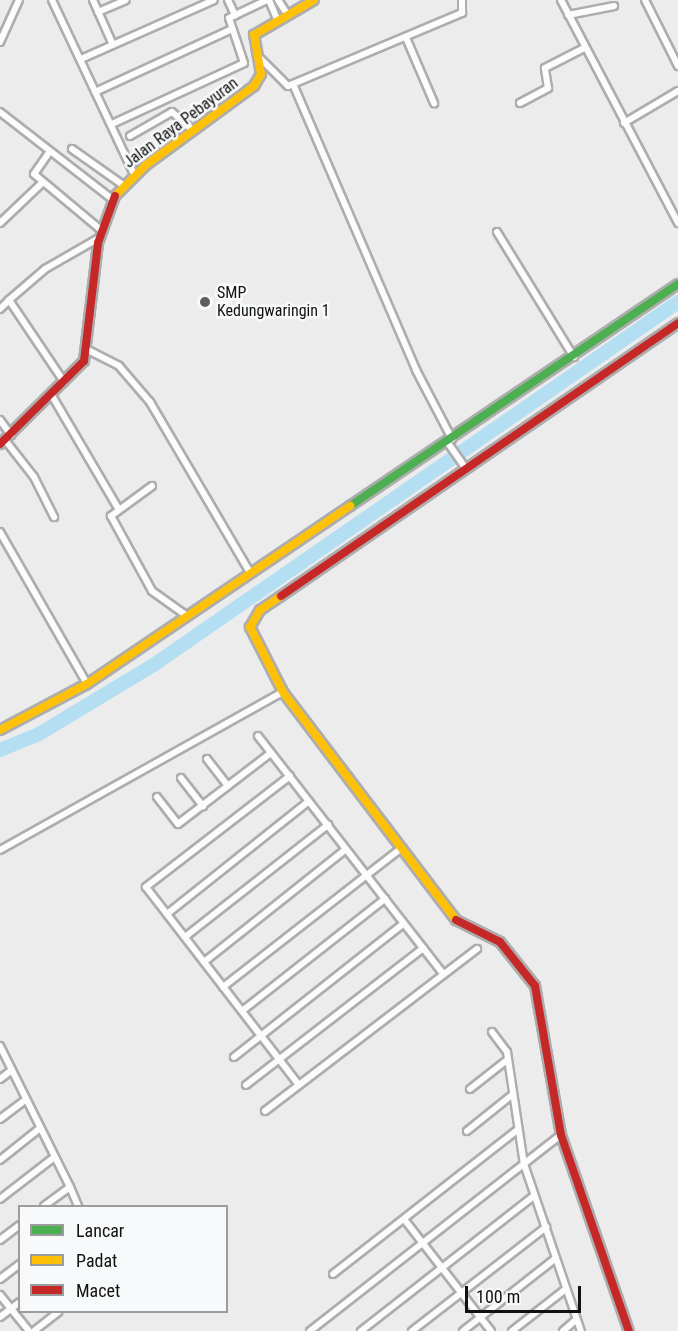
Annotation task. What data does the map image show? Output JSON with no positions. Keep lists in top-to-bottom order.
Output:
{
  "streets": {
    "street": ["Jalan Raya Pebayuran"]
  },
  "places": ["SMP Kedungwaringin 1"],
  "legend": ["Lancar", "Padat", "Macet"],
  "scale_bar": "100 m"
}
